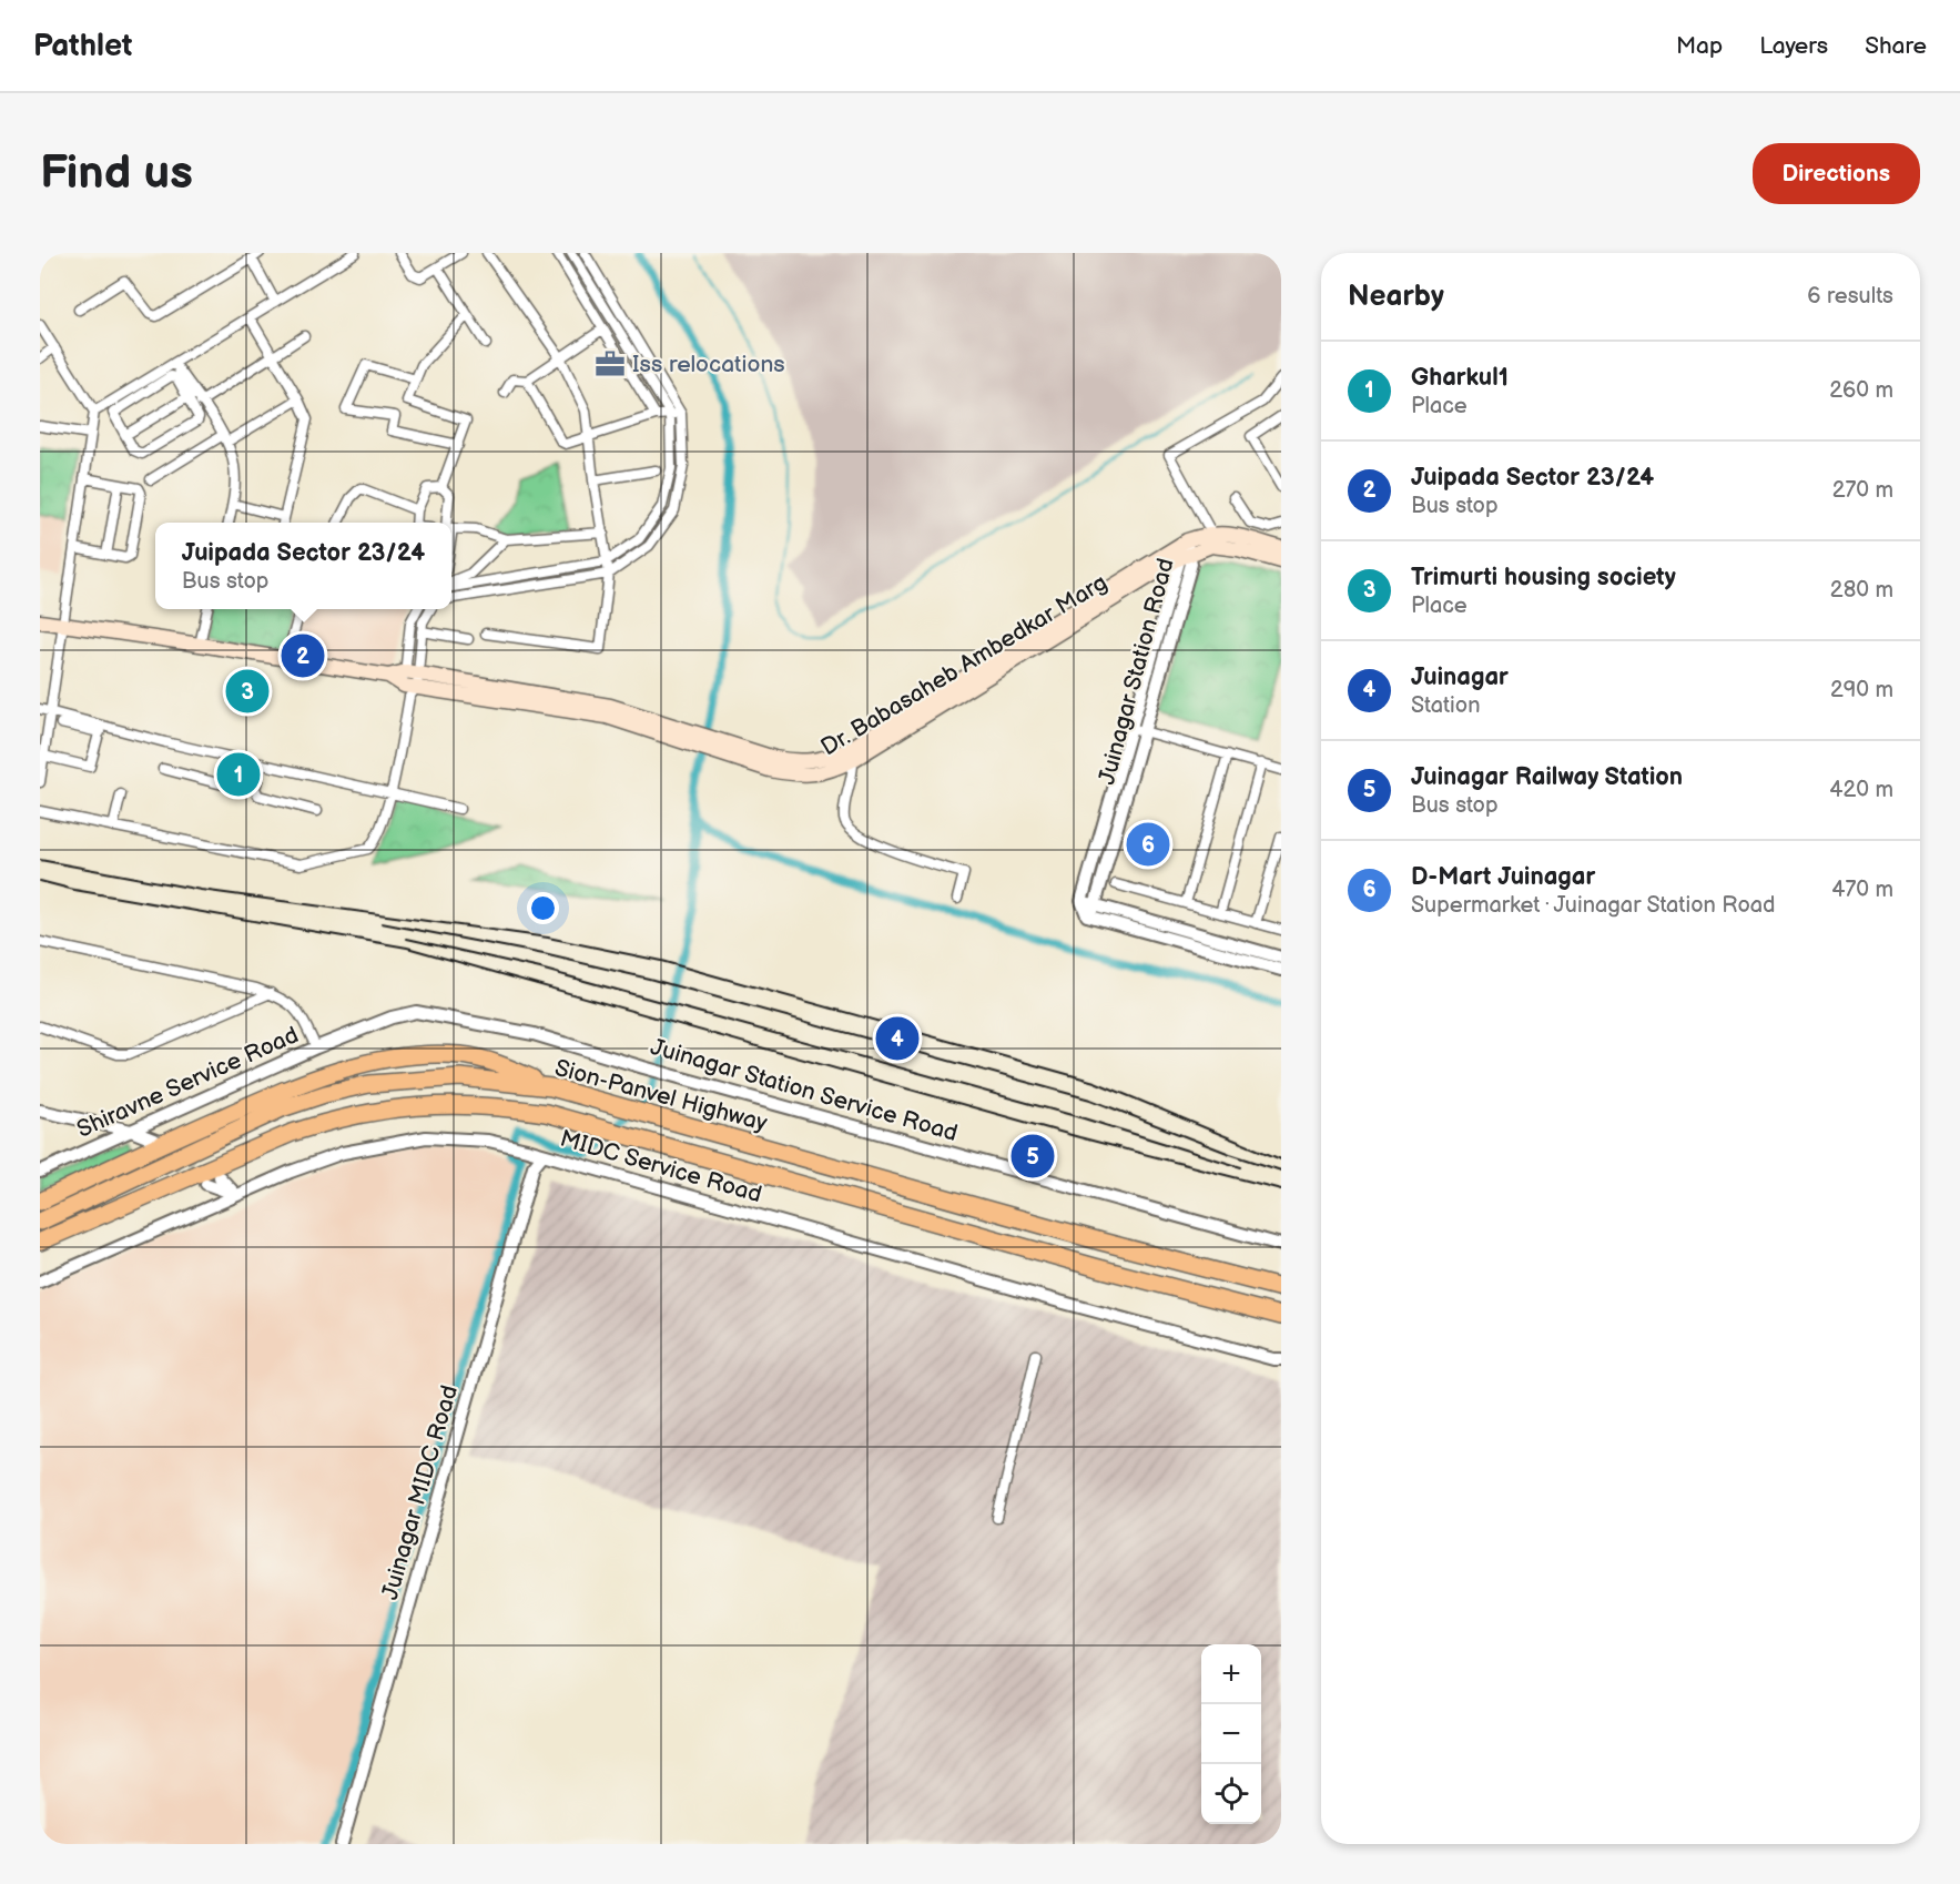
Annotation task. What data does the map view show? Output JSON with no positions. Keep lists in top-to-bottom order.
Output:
{
  "streets": {
    "highway": ["Sion-Panvel Highway"],
    "main road": ["Dr. Babasaheb Ambedkar Marg"],
    "street": [
      "Juinagar Station Road",
      "Shiravne Service Road",
      "Juinagar Station Service Road",
      "MIDC Service Road",
      "Juinagar MIDC Road"
    ]
  },
  "crossings": [
    ["Dr. Babasaheb Ambedkar Marg", "Juinagar Station Road"],
    ["Shiravne Service Road", "Juinagar Station Service Road"],
    ["MIDC Service Road", "Juinagar MIDC Road"]
  ],
  "places": {
    "office": ["Iss relocations"]
  },
  "page": {
    "header": "Pathlet",
    "nav": ["Map", "Layers", "Share"],
    "buttons": "Directions",
    "title": "Find us",
    "heading": ["Nearby", "6 results"],
    "list": [
      {
        "mark": "1",
        "name": "Gharkul1",
        "note": "Place",
        "value": "260 m"
      },
      {
        "mark": "2",
        "name": "Juipada Sector 23/24",
        "note": "Bus stop",
        "value": "270 m"
      },
      {
        "mark": "3",
        "name": "Trimurti housing society",
        "note": "Place",
        "value": "280 m"
      },
      {
        "mark": "4",
        "name": "Juinagar",
        "note": "Station",
        "value": "290 m"
      },
      {
        "mark": "5",
        "name": "Juinagar Railway Station",
        "note": "Bus stop",
        "value": "420 m"
      },
      {
        "mark": "6",
        "name": "D-Mart Juinagar",
        "note": "Supermarket · Juinagar Station Road",
        "value": "470 m"
      }
    ],
    "popup": ["Juipada Sector 23/24", "Bus stop"],
    "pins": [
      "2",
      "3",
      "1",
      "6",
      "4",
      "5"
    ],
    "map_buttons": ["+", "−"]
  }
}
